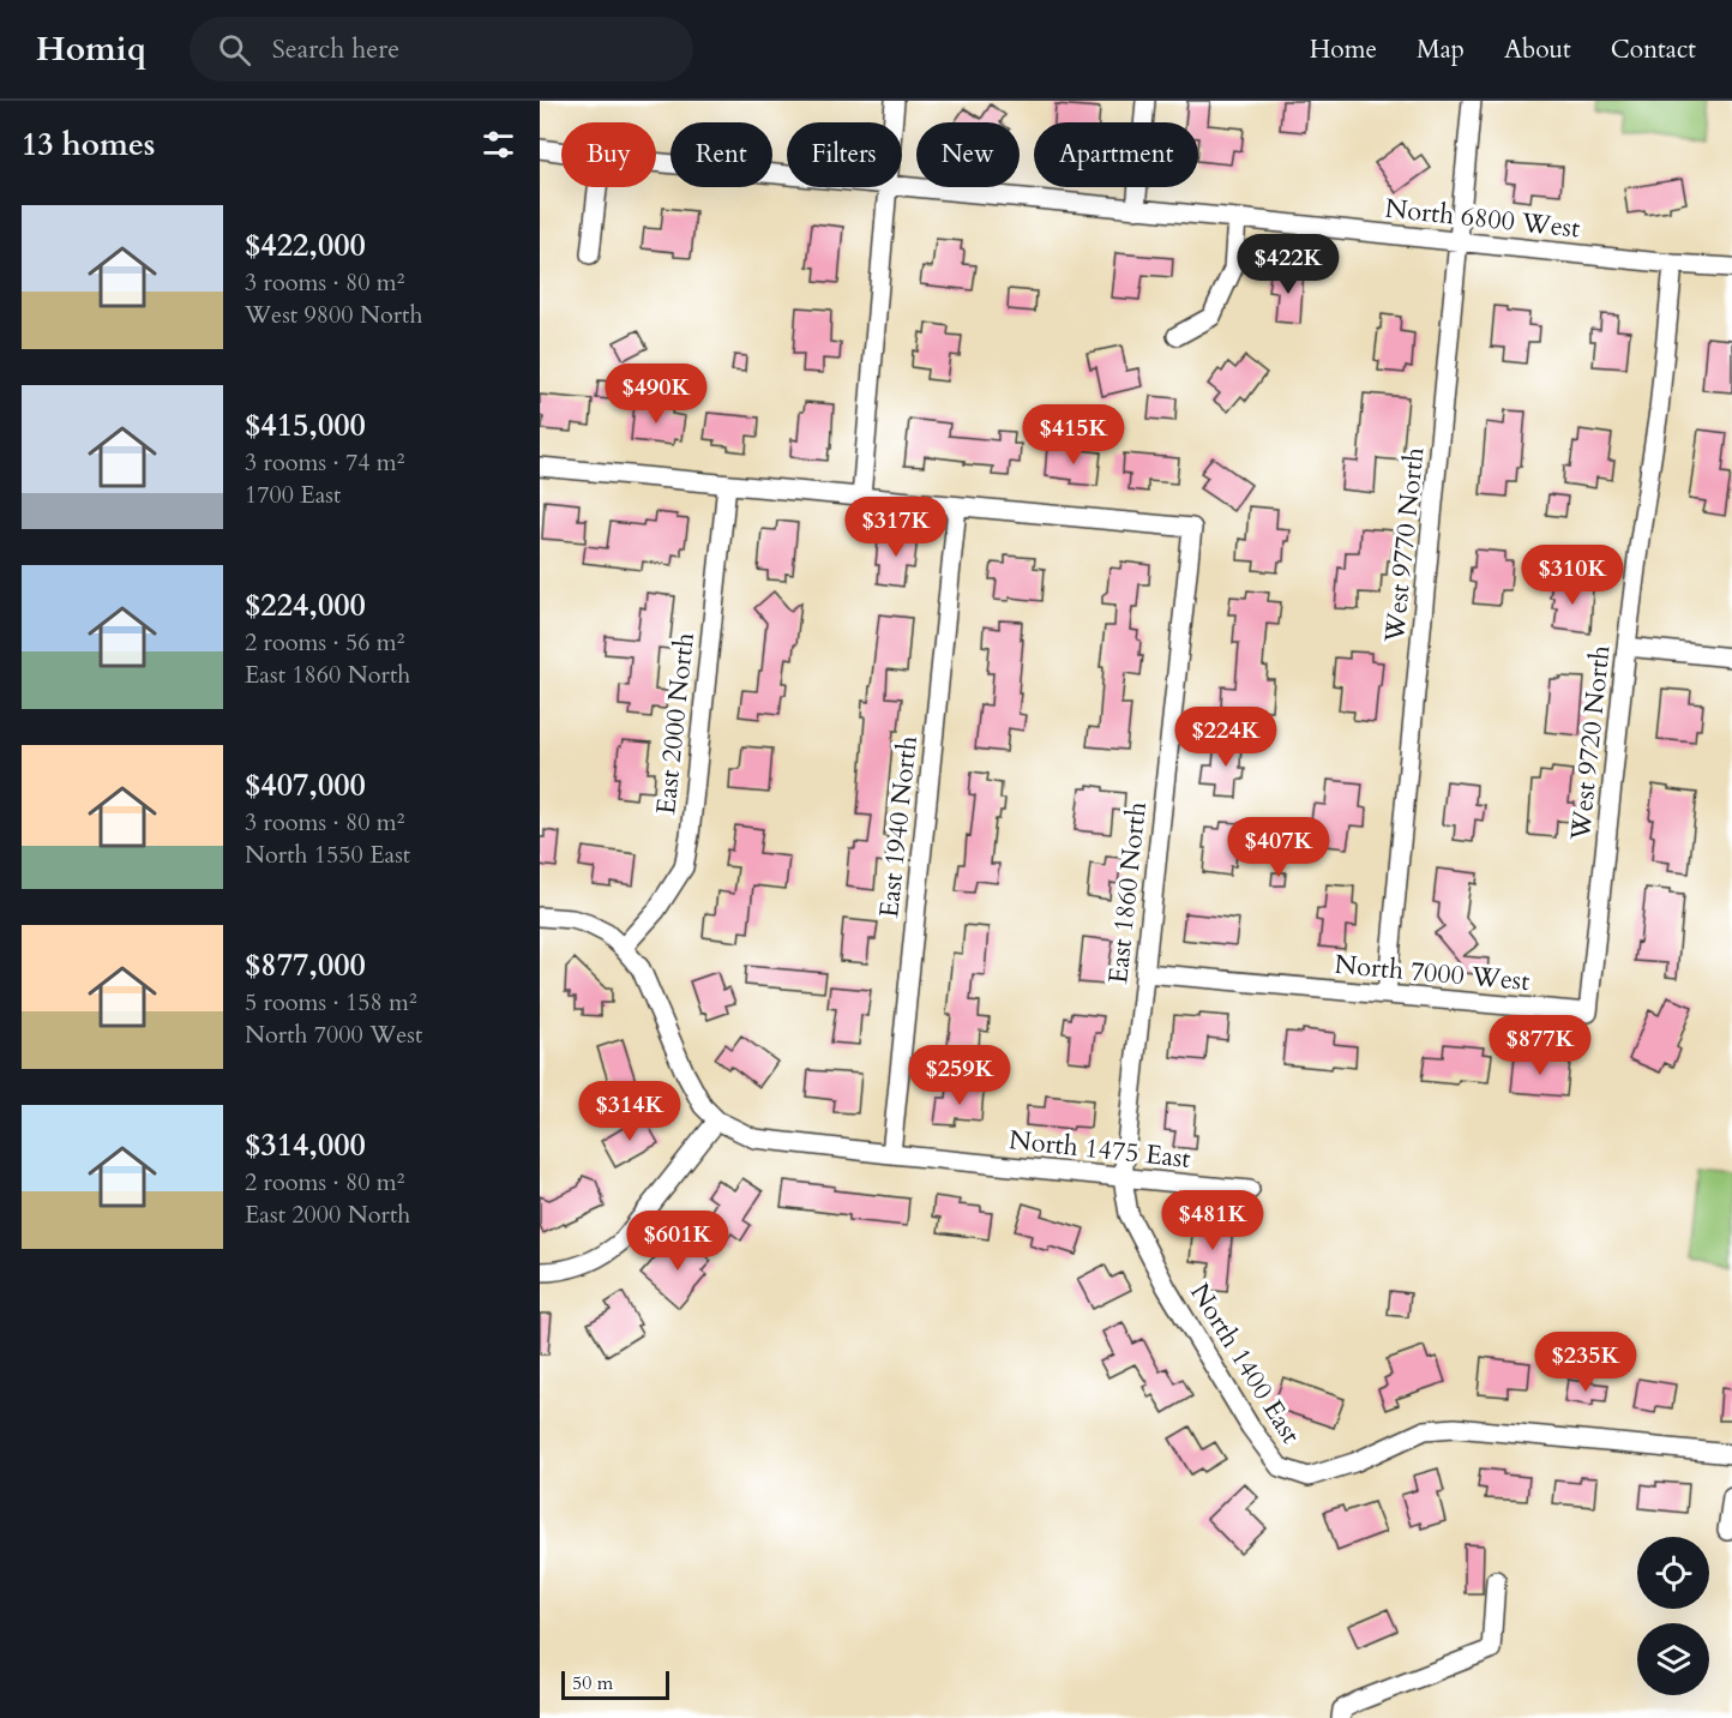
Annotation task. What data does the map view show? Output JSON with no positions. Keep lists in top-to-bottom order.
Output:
{
  "streets": {
    "street": [
      "North 6800 West",
      "West 9770 North",
      "East 2000 North",
      "West 9720 North",
      "East 1940 North",
      "East 1860 North",
      "North 7000 West",
      "North 1475 East",
      "North 1400 East"
    ]
  },
  "crossings": [
    ["North 6800 West", "West 9770 North"],
    ["North 6800 West", "West 9720 North"],
    ["West 9770 North", "North 7000 West"],
    ["East 2000 North", "North 1475 East"],
    ["West 9720 North", "North 7000 West"],
    ["East 1940 North", "East 1860 North"],
    ["East 1940 North", "North 1475 East"],
    ["East 1860 North", "North 7000 West"],
    ["East 1860 North", "North 1475 East"],
    ["East 1860 North", "North 1400 East"],
    ["North 1475 East", "North 1400 East"]
  ],
  "scale_bar": "50 m",
  "page": {
    "header": "Homiq",
    "search": "Search here",
    "nav": [
      "Home",
      "Map",
      "About",
      "Contact"
    ],
    "heading": "13 homes",
    "chip": [
      "Buy",
      "Rent",
      "Filters",
      "New",
      "Apartment"
    ],
    "list": [
      {
        "name": "$422,000",
        "note": "3 rooms · 80 m² · West 9800 North"
      },
      {
        "name": "$415,000",
        "note": "3 rooms · 74 m² · 1700 East"
      },
      {
        "name": "$224,000",
        "note": "2 rooms · 56 m² · East 1860 North"
      },
      {
        "name": "$407,000",
        "note": "3 rooms · 80 m² · North 1550 East"
      },
      {
        "name": "$877,000",
        "note": "5 rooms · 158 m² · North 7000 West"
      },
      {
        "name": "$314,000",
        "note": "2 rooms · 80 m² · East 2000 North"
      }
    ],
    "price": [
      "$422K",
      "$490K",
      "$415K",
      "$317K",
      "$310K",
      "$224K",
      "$407K",
      "$877K",
      "$259K",
      "$314K",
      "$481K",
      "$601K",
      "$235K"
    ],
    "scale": "50 m"
  }
}
